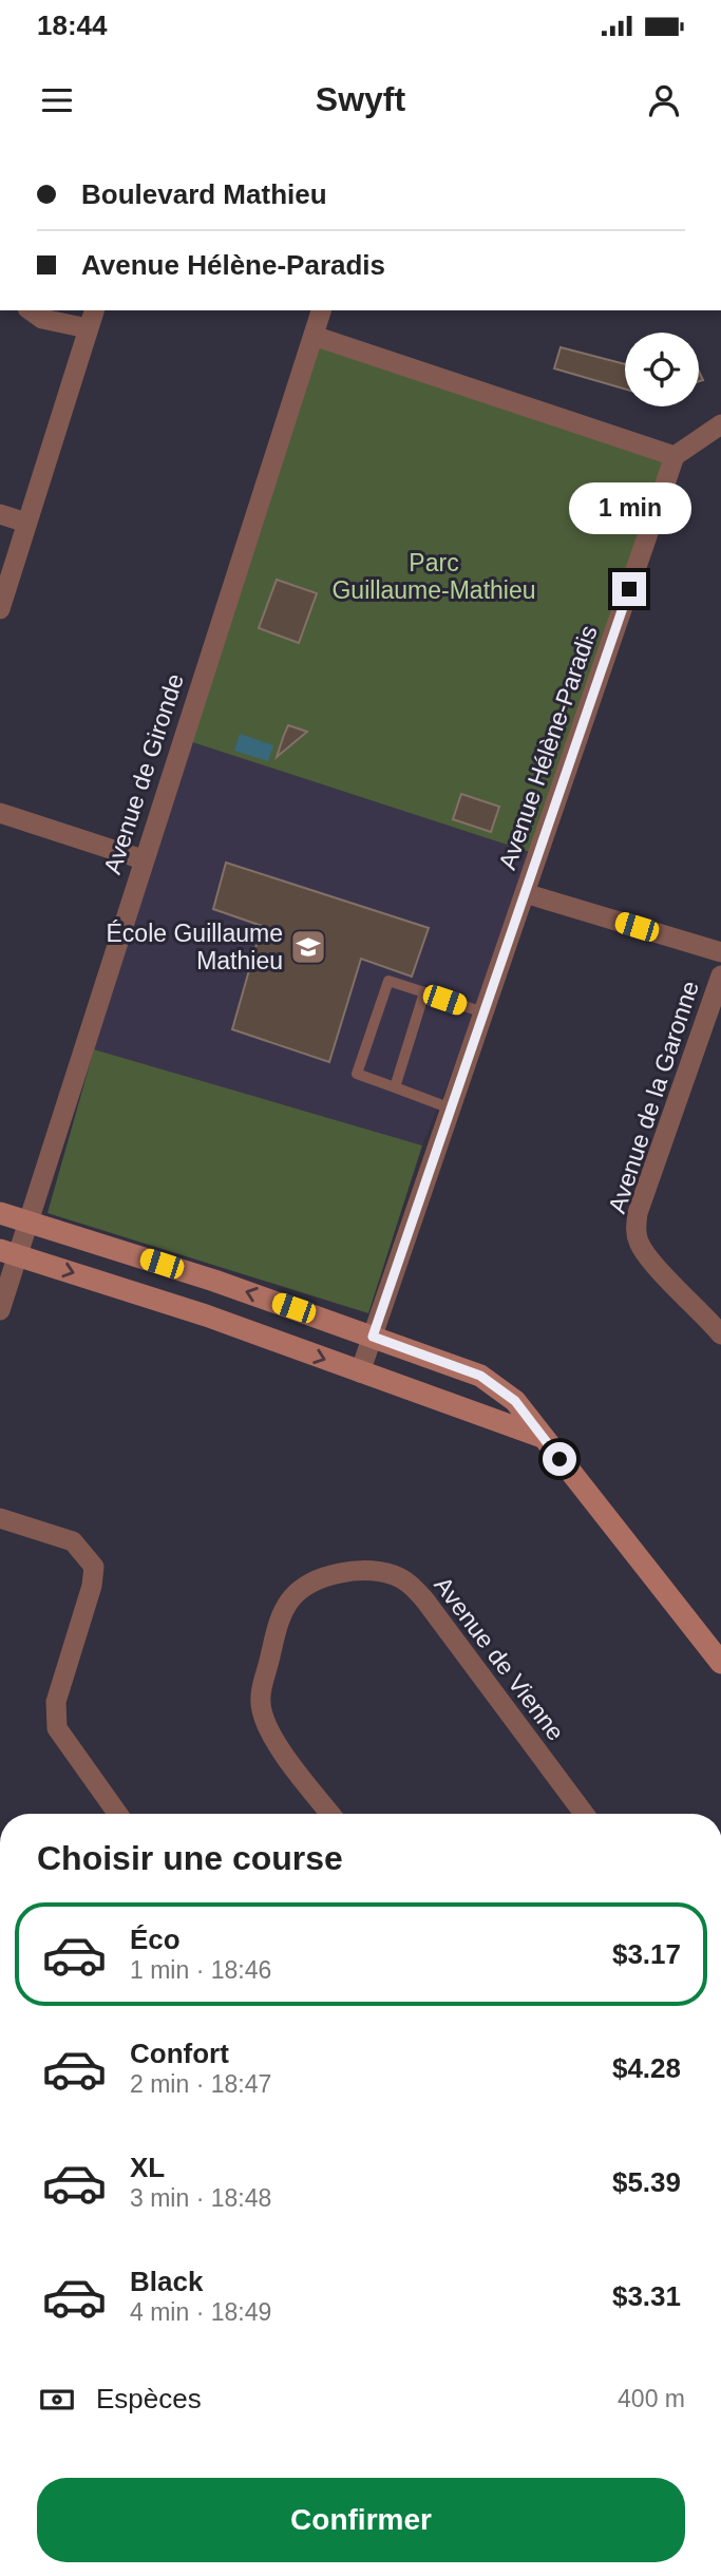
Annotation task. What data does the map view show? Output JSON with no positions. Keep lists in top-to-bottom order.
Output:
{
  "streets": {
    "street": [
      "Avenue Hélène-Paradis",
      "Avenue de Gironde",
      "Avenue de la Garonne",
      "Avenue de Vienne"
    ]
  },
  "parks": ["Parc Guillaume-Mathieu"],
  "places": {
    "school or university": ["École Guillaume Mathieu"]
  },
  "page": {
    "status": "18:44",
    "header": "Swyft",
    "banner": ["Boulevard Mathieu", "Avenue Hélène-Paradis"],
    "bubble": "1 min",
    "heading": "Choisir une course",
    "list": [
      {
        "name": "Éco",
        "note": "1 min · 18:46",
        "value": "$3.17"
      },
      {
        "name": "Confort",
        "note": "2 min · 18:47",
        "value": "$4.28"
      },
      {
        "name": "XL",
        "note": "3 min · 18:48",
        "value": "$5.39"
      },
      {
        "name": "Black",
        "note": "4 min · 18:49",
        "value": "$3.31"
      }
    ],
    "pay": ["Espèces", "400 m"],
    "buttons": "Confirmer"
  }
}
